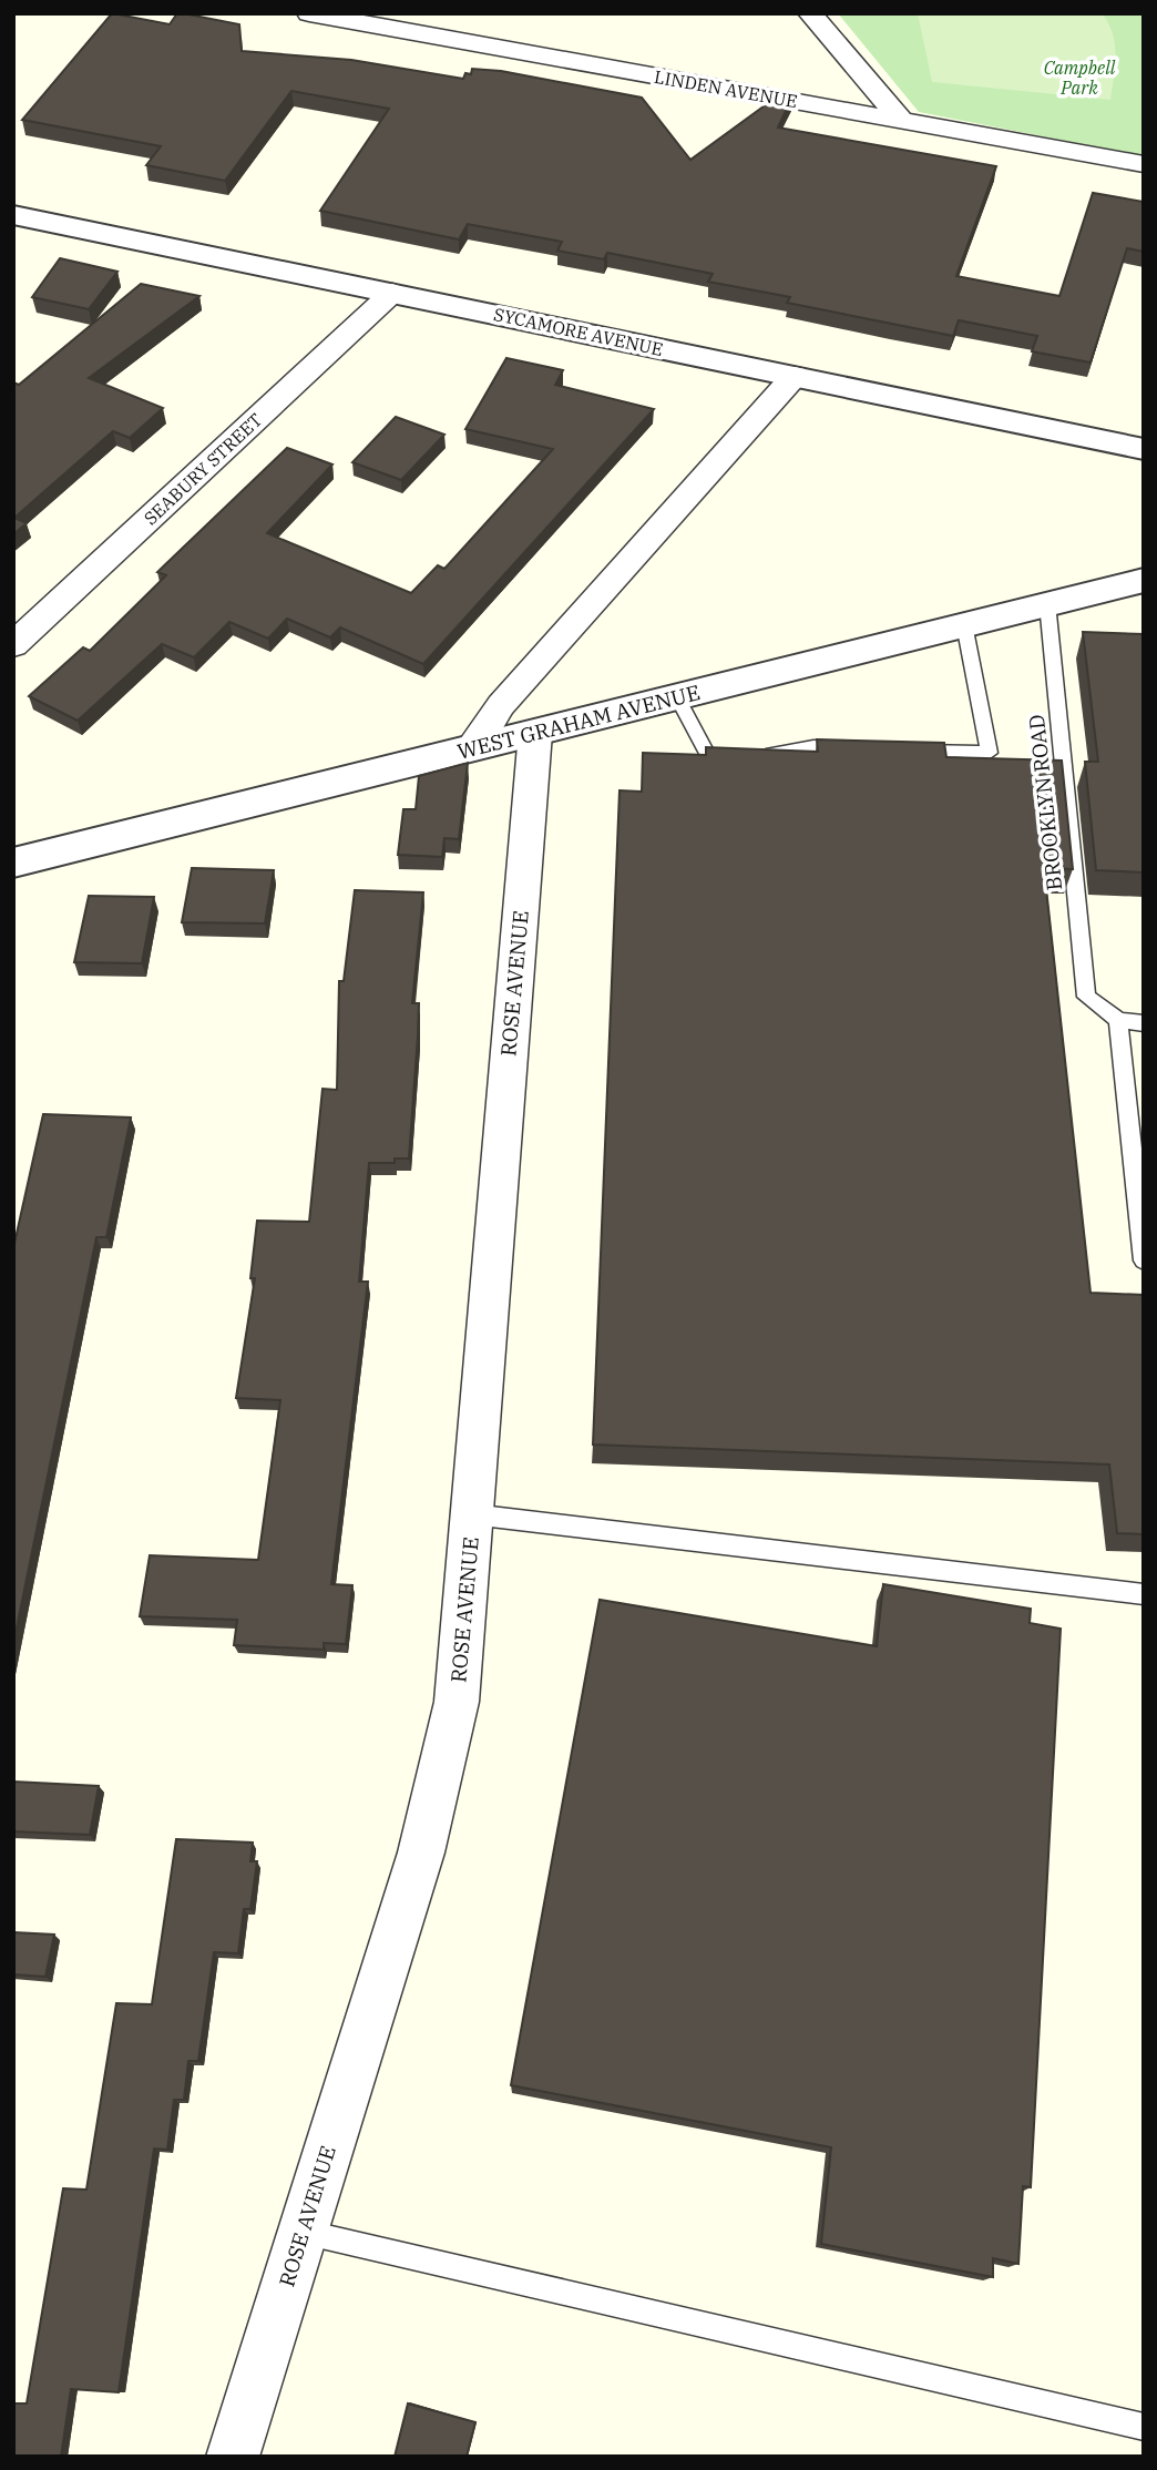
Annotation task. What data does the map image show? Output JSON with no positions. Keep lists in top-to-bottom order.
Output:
{
  "streets": {
    "street": [
      "LINDEN AVENUE",
      "SYCAMORE AVENUE",
      "SEABURY STREET",
      "WEST GRAHAM AVENUE",
      "ROSE AVENUE"
    ],
    "lane": ["BROOKLYN ROAD"]
  },
  "crossings": [
    ["SYCAMORE AVENUE", "SEABURY STREET"],
    ["WEST GRAHAM AVENUE", "BROOKLYN ROAD"],
    ["WEST GRAHAM AVENUE", "ROSE AVENUE"]
  ],
  "parks": ["Campbell Park"]
}
